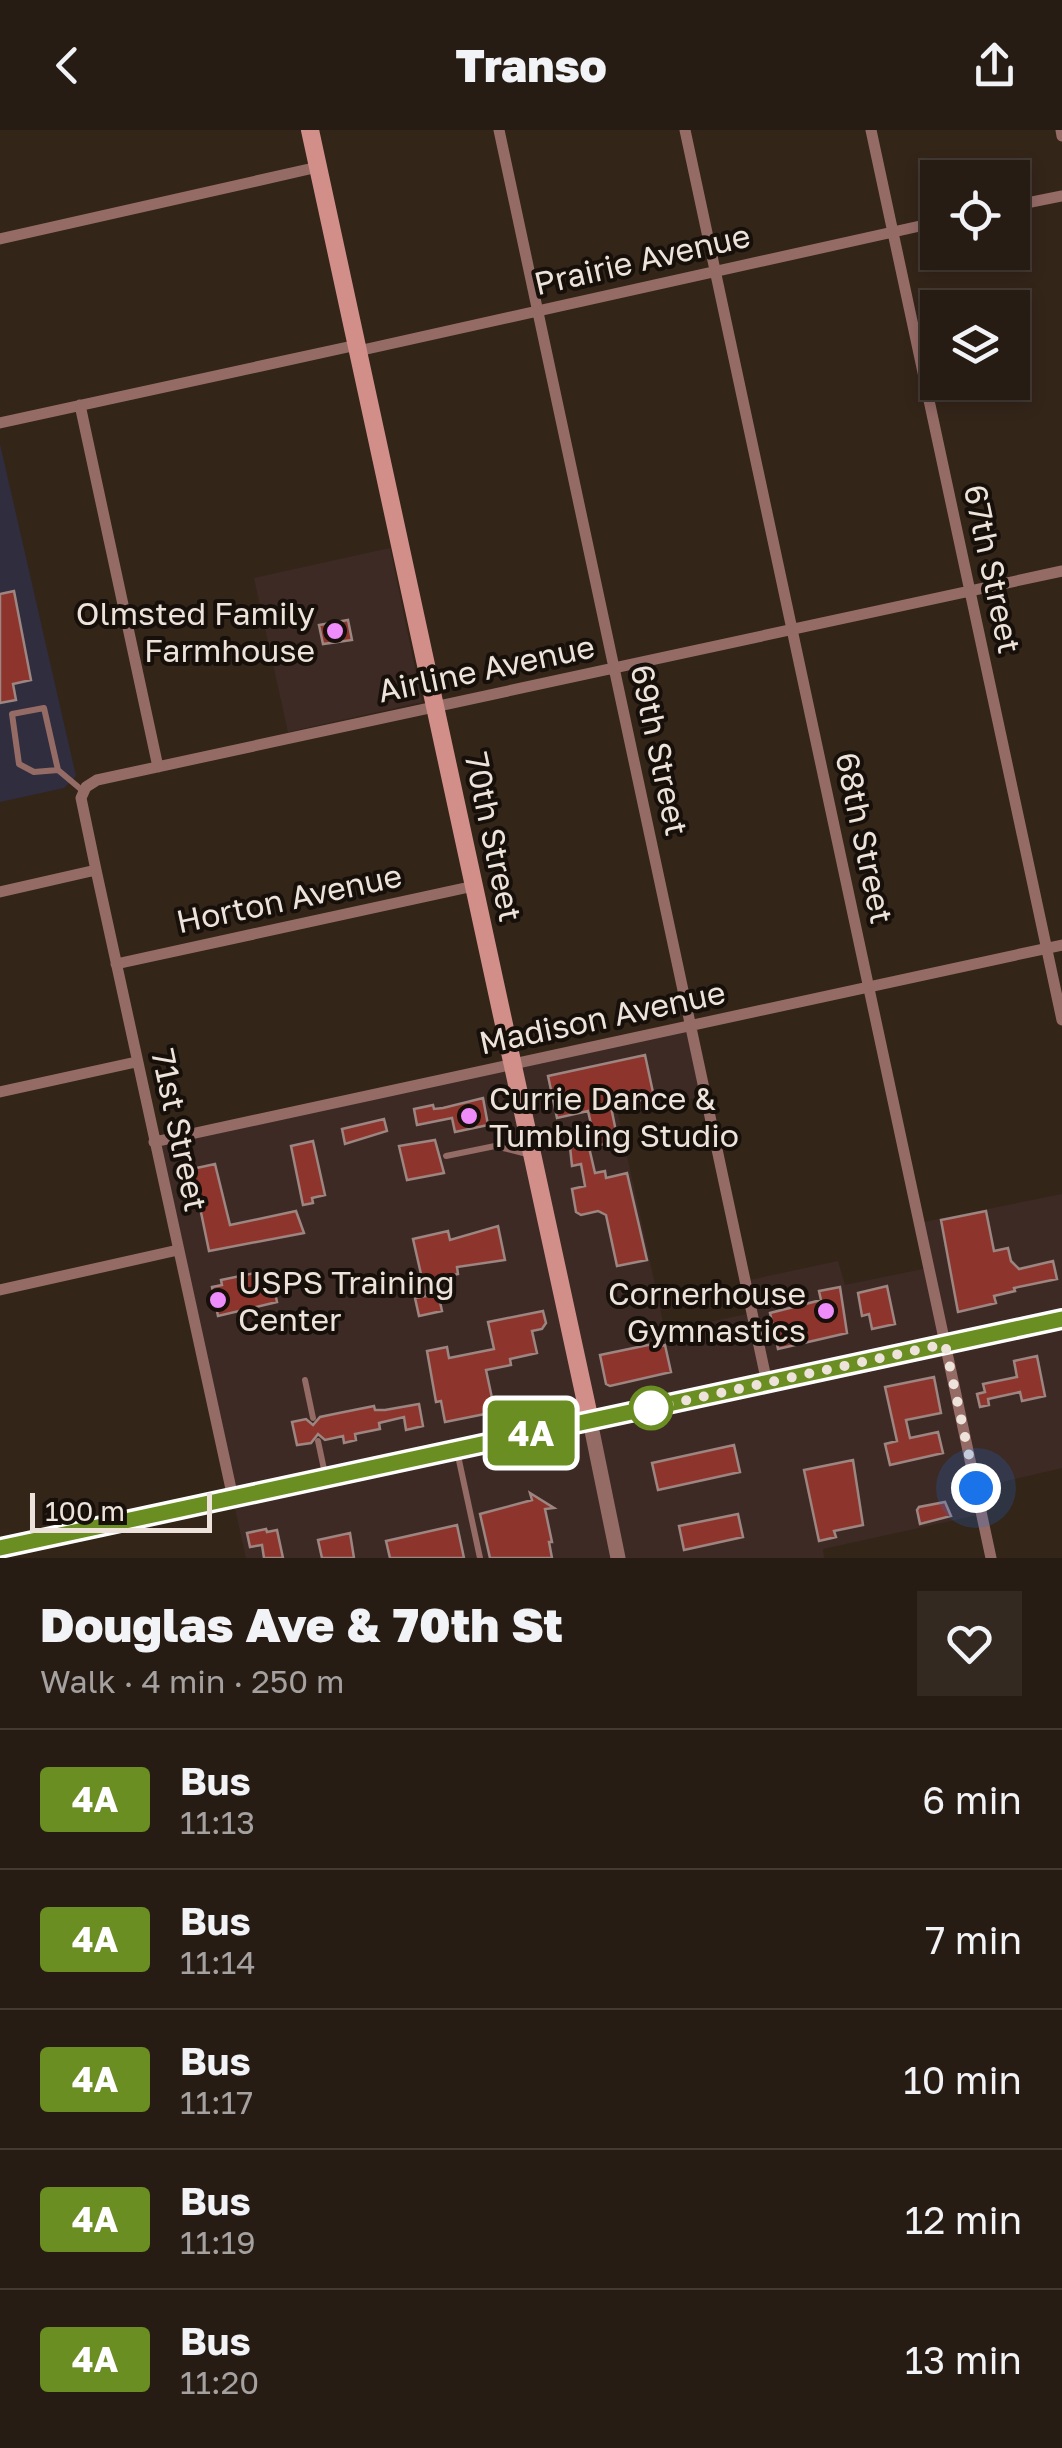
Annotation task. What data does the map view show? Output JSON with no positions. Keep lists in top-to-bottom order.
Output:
{
  "streets": {
    "main road": ["70th Street"],
    "street": [
      "Prairie Avenue",
      "67th Street",
      "Airline Avenue",
      "69th Street",
      "68th Street",
      "Horton Avenue",
      "Madison Avenue",
      "71st Street"
    ]
  },
  "crossings": [
    ["Prairie Avenue", "67th Street"],
    ["Prairie Avenue", "69th Street"],
    ["Prairie Avenue", "70th Street"],
    ["Prairie Avenue", "68th Street"],
    ["67th Street", "Airline Avenue"],
    ["67th Street", "Madison Avenue"],
    ["Airline Avenue", "69th Street"],
    ["Airline Avenue", "70th Street"],
    ["Airline Avenue", "68th Street"],
    ["Airline Avenue", "71st Street"],
    ["69th Street", "Madison Avenue"],
    ["70th Street", "Horton Avenue"],
    ["70th Street", "Madison Avenue"],
    ["68th Street", "Madison Avenue"],
    ["Horton Avenue", "71st Street"],
    ["Madison Avenue", "71st Street"]
  ],
  "places": [
    "Olmsted Family Farmhouse",
    "Currie Dance & Tumbling Studio",
    "USPS Training Center",
    "Cornerhouse Gymnastics"
  ],
  "lines": ["bus line 4A"],
  "scale_bar": "100 m",
  "page": {
    "header": "Transo",
    "on_map": "4A",
    "scale": "100 m",
    "heading": ["Douglas Ave & 70th St", "Walk · 4 min · 250 m"],
    "list": [
      {
        "mark": "4A",
        "name": "Bus",
        "note": "11:13",
        "value": "6 min"
      },
      {
        "mark": "4A",
        "name": "Bus",
        "note": "11:14",
        "value": "7 min"
      },
      {
        "mark": "4A",
        "name": "Bus",
        "note": "11:17",
        "value": "10 min"
      },
      {
        "mark": "4A",
        "name": "Bus",
        "note": "11:19",
        "value": "12 min"
      },
      {
        "mark": "4A",
        "name": "Bus",
        "note": "11:20",
        "value": "13 min"
      }
    ]
  }
}
